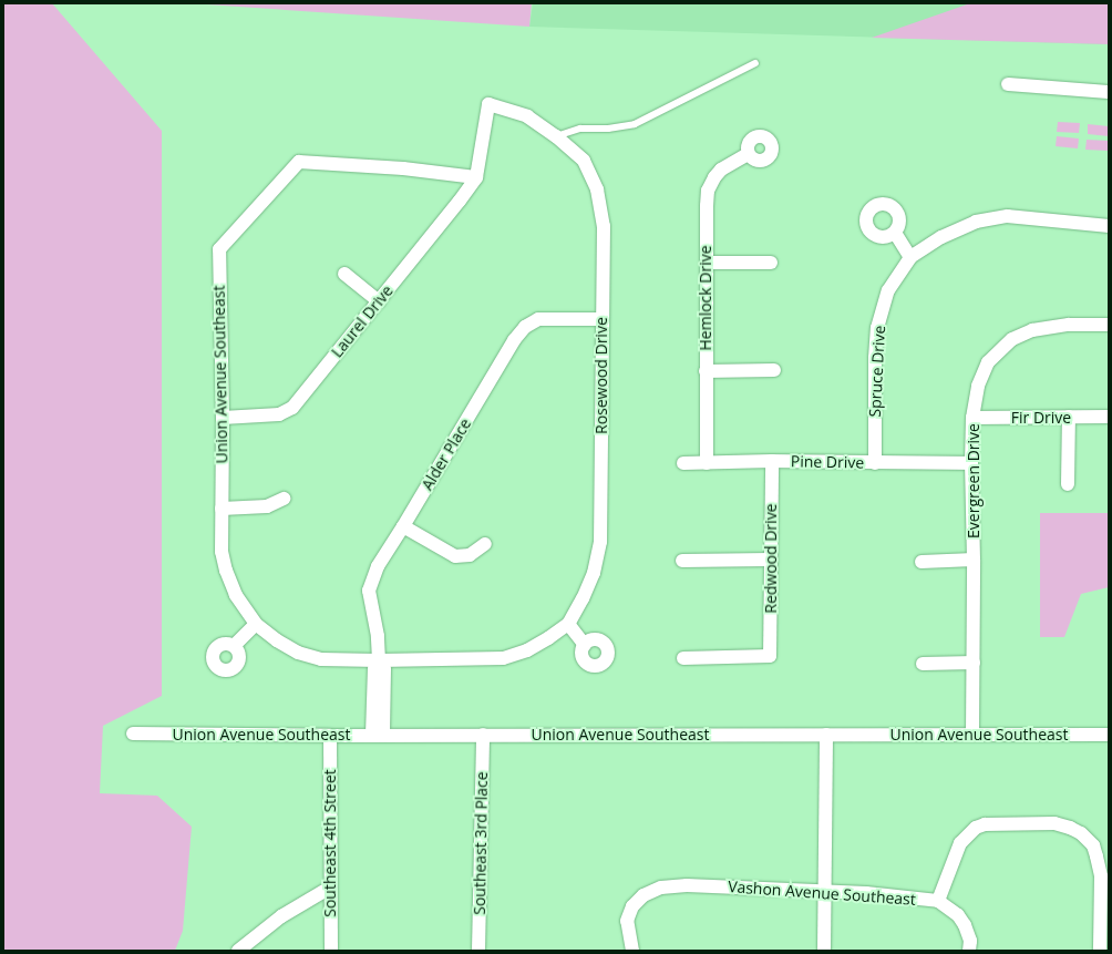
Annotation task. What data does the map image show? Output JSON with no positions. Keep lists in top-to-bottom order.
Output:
{
  "streets": {
    "street": [
      "Hemlock Drive",
      "Laurel Drive",
      "Spruce Drive",
      "Union Avenue Southeast",
      "Rosewood Drive",
      "Fir Drive",
      "Alder Place",
      "Pine Drive",
      "Evergreen Drive",
      "Redwood Drive",
      "Southeast 4th Street",
      "Southeast 3rd Place",
      "Vashon Avenue Southeast"
    ]
  },
  "crossings": [
    ["Hemlock Drive", "Pine Drive"],
    ["Laurel Drive", "Union Avenue Southeast"],
    ["Laurel Drive", "Rosewood Drive"],
    ["Spruce Drive", "Pine Drive"],
    ["Union Avenue Southeast", "Rosewood Drive"],
    ["Union Avenue Southeast", "Alder Place"],
    ["Union Avenue Southeast", "Evergreen Drive"],
    ["Union Avenue Southeast", "Southeast 4th Street"],
    ["Union Avenue Southeast", "Southeast 3rd Place"],
    ["Rosewood Drive", "Alder Place"],
    ["Fir Drive", "Evergreen Drive"],
    ["Pine Drive", "Evergreen Drive"],
    ["Pine Drive", "Redwood Drive"]
  ]
}
